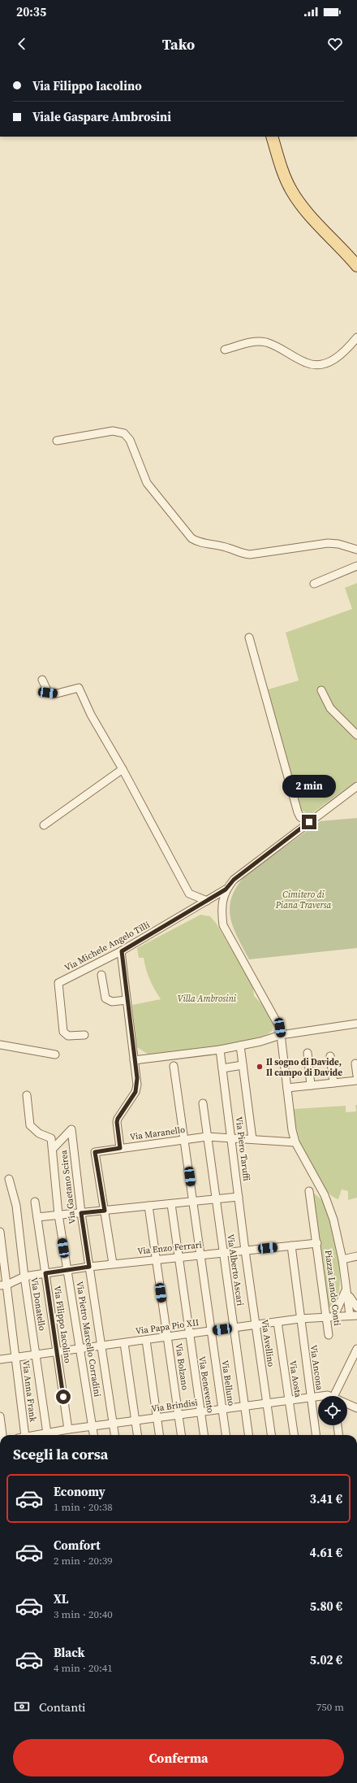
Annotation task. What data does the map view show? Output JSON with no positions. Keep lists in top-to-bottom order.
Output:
{
  "streets": {
    "street": [
      "Via Michele Angelo Tilli",
      "Via Maranello",
      "Via Piero Taruffi",
      "Via Gaetano Scirea",
      "Via Enzo Ferrari",
      "Via Alberto Ascari",
      "Piazza Lando Conti",
      "Via Donatello",
      "Via Filippo Iacolino",
      "Via Papa Pio XII",
      "Via Pietro Marcello Corradini",
      "Via Avellino",
      "Via Bolzano",
      "Via Ancona",
      "Via Aosta",
      "Via Belluno",
      "Via Benevento",
      "Via Anna Frank",
      "Via Brindisi"
    ]
  },
  "crossings": [
    ["Via Maranello", "Via Piero Taruffi"],
    ["Via Maranello", "Via Enzo Ferrari"],
    ["Via Maranello", "Via Alberto Ascari"],
    ["Via Maranello", "Via Belluno"],
    ["Via Piero Taruffi", "Via Enzo Ferrari"],
    ["Via Piero Taruffi", "Via Avellino"],
    ["Via Gaetano Scirea", "Via Enzo Ferrari"],
    ["Via Gaetano Scirea", "Via Papa Pio XII"],
    ["Via Gaetano Scirea", "Via Pietro Marcello Corradini"],
    ["Via Gaetano Scirea", "Via Brindisi"],
    ["Via Enzo Ferrari", "Via Alberto Ascari"],
    ["Via Enzo Ferrari", "Piazza Lando Conti"],
    ["Via Enzo Ferrari", "Via Donatello"],
    ["Via Enzo Ferrari", "Via Filippo Iacolino"],
    ["Via Enzo Ferrari", "Via Pietro Marcello Corradini"],
    ["Via Enzo Ferrari", "Via Avellino"],
    ["Via Enzo Ferrari", "Via Bolzano"],
    ["Via Enzo Ferrari", "Via Ancona"],
    ["Via Enzo Ferrari", "Via Belluno"],
    ["Via Enzo Ferrari", "Via Benevento"],
    ["Via Enzo Ferrari", "Via Anna Frank"],
    ["Via Alberto Ascari", "Via Papa Pio XII"],
    ["Via Alberto Ascari", "Via Brindisi"],
    ["Piazza Lando Conti", "Via Papa Pio XII"],
    ["Via Donatello", "Via Papa Pio XII"],
    ["Via Donatello", "Via Brindisi"],
    ["Via Filippo Iacolino", "Via Papa Pio XII"],
    ["Via Filippo Iacolino", "Via Brindisi"],
    ["Via Papa Pio XII", "Via Pietro Marcello Corradini"],
    ["Via Papa Pio XII", "Via Avellino"],
    ["Via Papa Pio XII", "Via Bolzano"],
    ["Via Papa Pio XII", "Via Ancona"],
    ["Via Papa Pio XII", "Via Aosta"],
    ["Via Papa Pio XII", "Via Belluno"],
    ["Via Papa Pio XII", "Via Benevento"],
    ["Via Papa Pio XII", "Via Anna Frank"],
    ["Via Pietro Marcello Corradini", "Via Brindisi"],
    ["Via Avellino", "Via Brindisi"],
    ["Via Bolzano", "Via Brindisi"],
    ["Via Ancona", "Via Brindisi"],
    ["Via Aosta", "Via Brindisi"],
    ["Via Belluno", "Via Brindisi"],
    ["Via Benevento", "Via Brindisi"]
  ],
  "parks": ["Cimitero di Piana Traversa", "Villa Ambrosini"],
  "places": ["Il sogno di Davide, Il campo di Davide"],
  "page": {
    "status": "20:35",
    "header": "Tako",
    "banner": ["Via Filippo Iacolino", "Viale Gaspare Ambrosini"],
    "bubble": "2 min",
    "heading": "Scegli la corsa",
    "list": [
      {
        "name": "Economy",
        "note": "1 min · 20:38",
        "value": "3.41 €"
      },
      {
        "name": "Comfort",
        "note": "2 min · 20:39",
        "value": "4.61 €"
      },
      {
        "name": "XL",
        "note": "3 min · 20:40",
        "value": "5.80 €"
      },
      {
        "name": "Black",
        "note": "4 min · 20:41",
        "value": "5.02 €"
      }
    ],
    "pay": ["Contanti", "750 m"],
    "buttons": "Conferma"
  }
}
